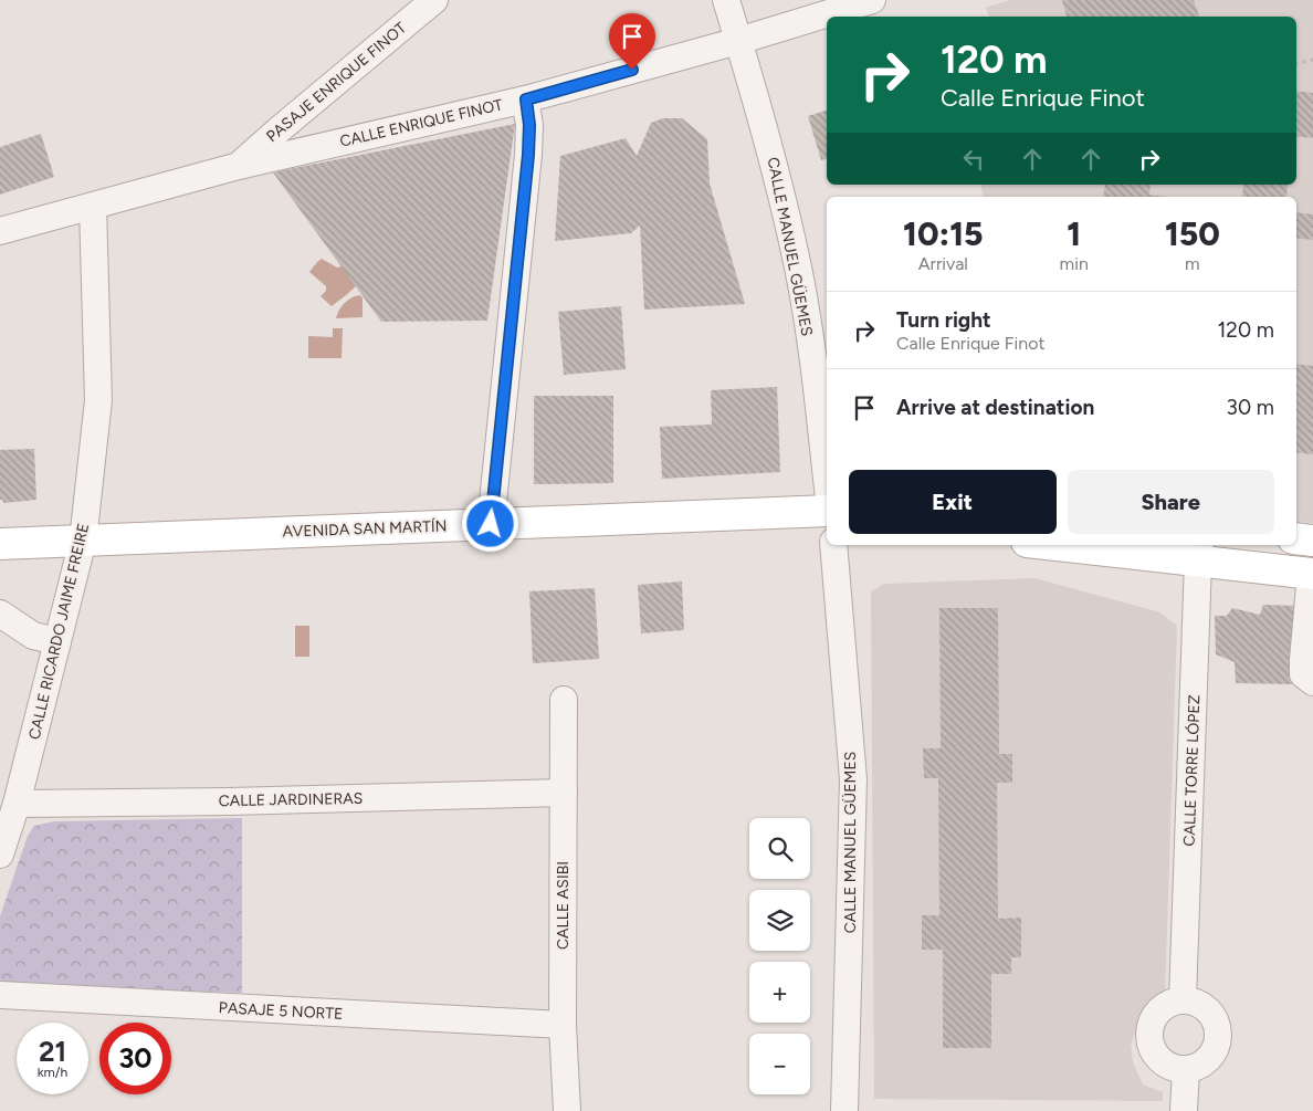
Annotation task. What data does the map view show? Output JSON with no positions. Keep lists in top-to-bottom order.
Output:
{
  "streets": {
    "main road": ["AVENIDA SAN MARTÍN"],
    "street": [
      "PASAJE ENRIQUE FINOT",
      "CALLE ENRIQUE FINOT",
      "CALLE MANUEL GÜEMES",
      "CALLE RICARDO JAIME FREIRE",
      "CALLE TORRE LÓPEZ",
      "CALLE JARDINERAS",
      "CALLE ASIBI",
      "PASAJE 5 NORTE"
    ]
  },
  "crossings": [
    ["PASAJE ENRIQUE FINOT", "CALLE ENRIQUE FINOT"],
    ["CALLE ENRIQUE FINOT", "CALLE MANUEL GÜEMES"],
    ["CALLE ENRIQUE FINOT", "CALLE RICARDO JAIME FREIRE"],
    ["AVENIDA SAN MARTÍN", "CALLE RICARDO JAIME FREIRE"],
    ["CALLE RICARDO JAIME FREIRE", "CALLE JARDINERAS"],
    ["CALLE JARDINERAS", "CALLE ASIBI"],
    ["CALLE ASIBI", "PASAJE 5 NORTE"]
  ],
  "page": {
    "turn": ["120 m", "Calle Enrique Finot"],
    "eta": [
      "10:15",
      "Arrival",
      "1",
      "min",
      "150",
      "m"
    ],
    "list": [
      {
        "name": "Turn right",
        "note": "Calle Enrique Finot",
        "value": "120 m"
      },
      {
        "name": "Arrive at destination",
        "value": "30 m"
      }
    ],
    "buttons": ["Exit", "Share"],
    "map_buttons": ["+", "−"],
    "speed": "21 km/h",
    "limit": "30"
  }
}
